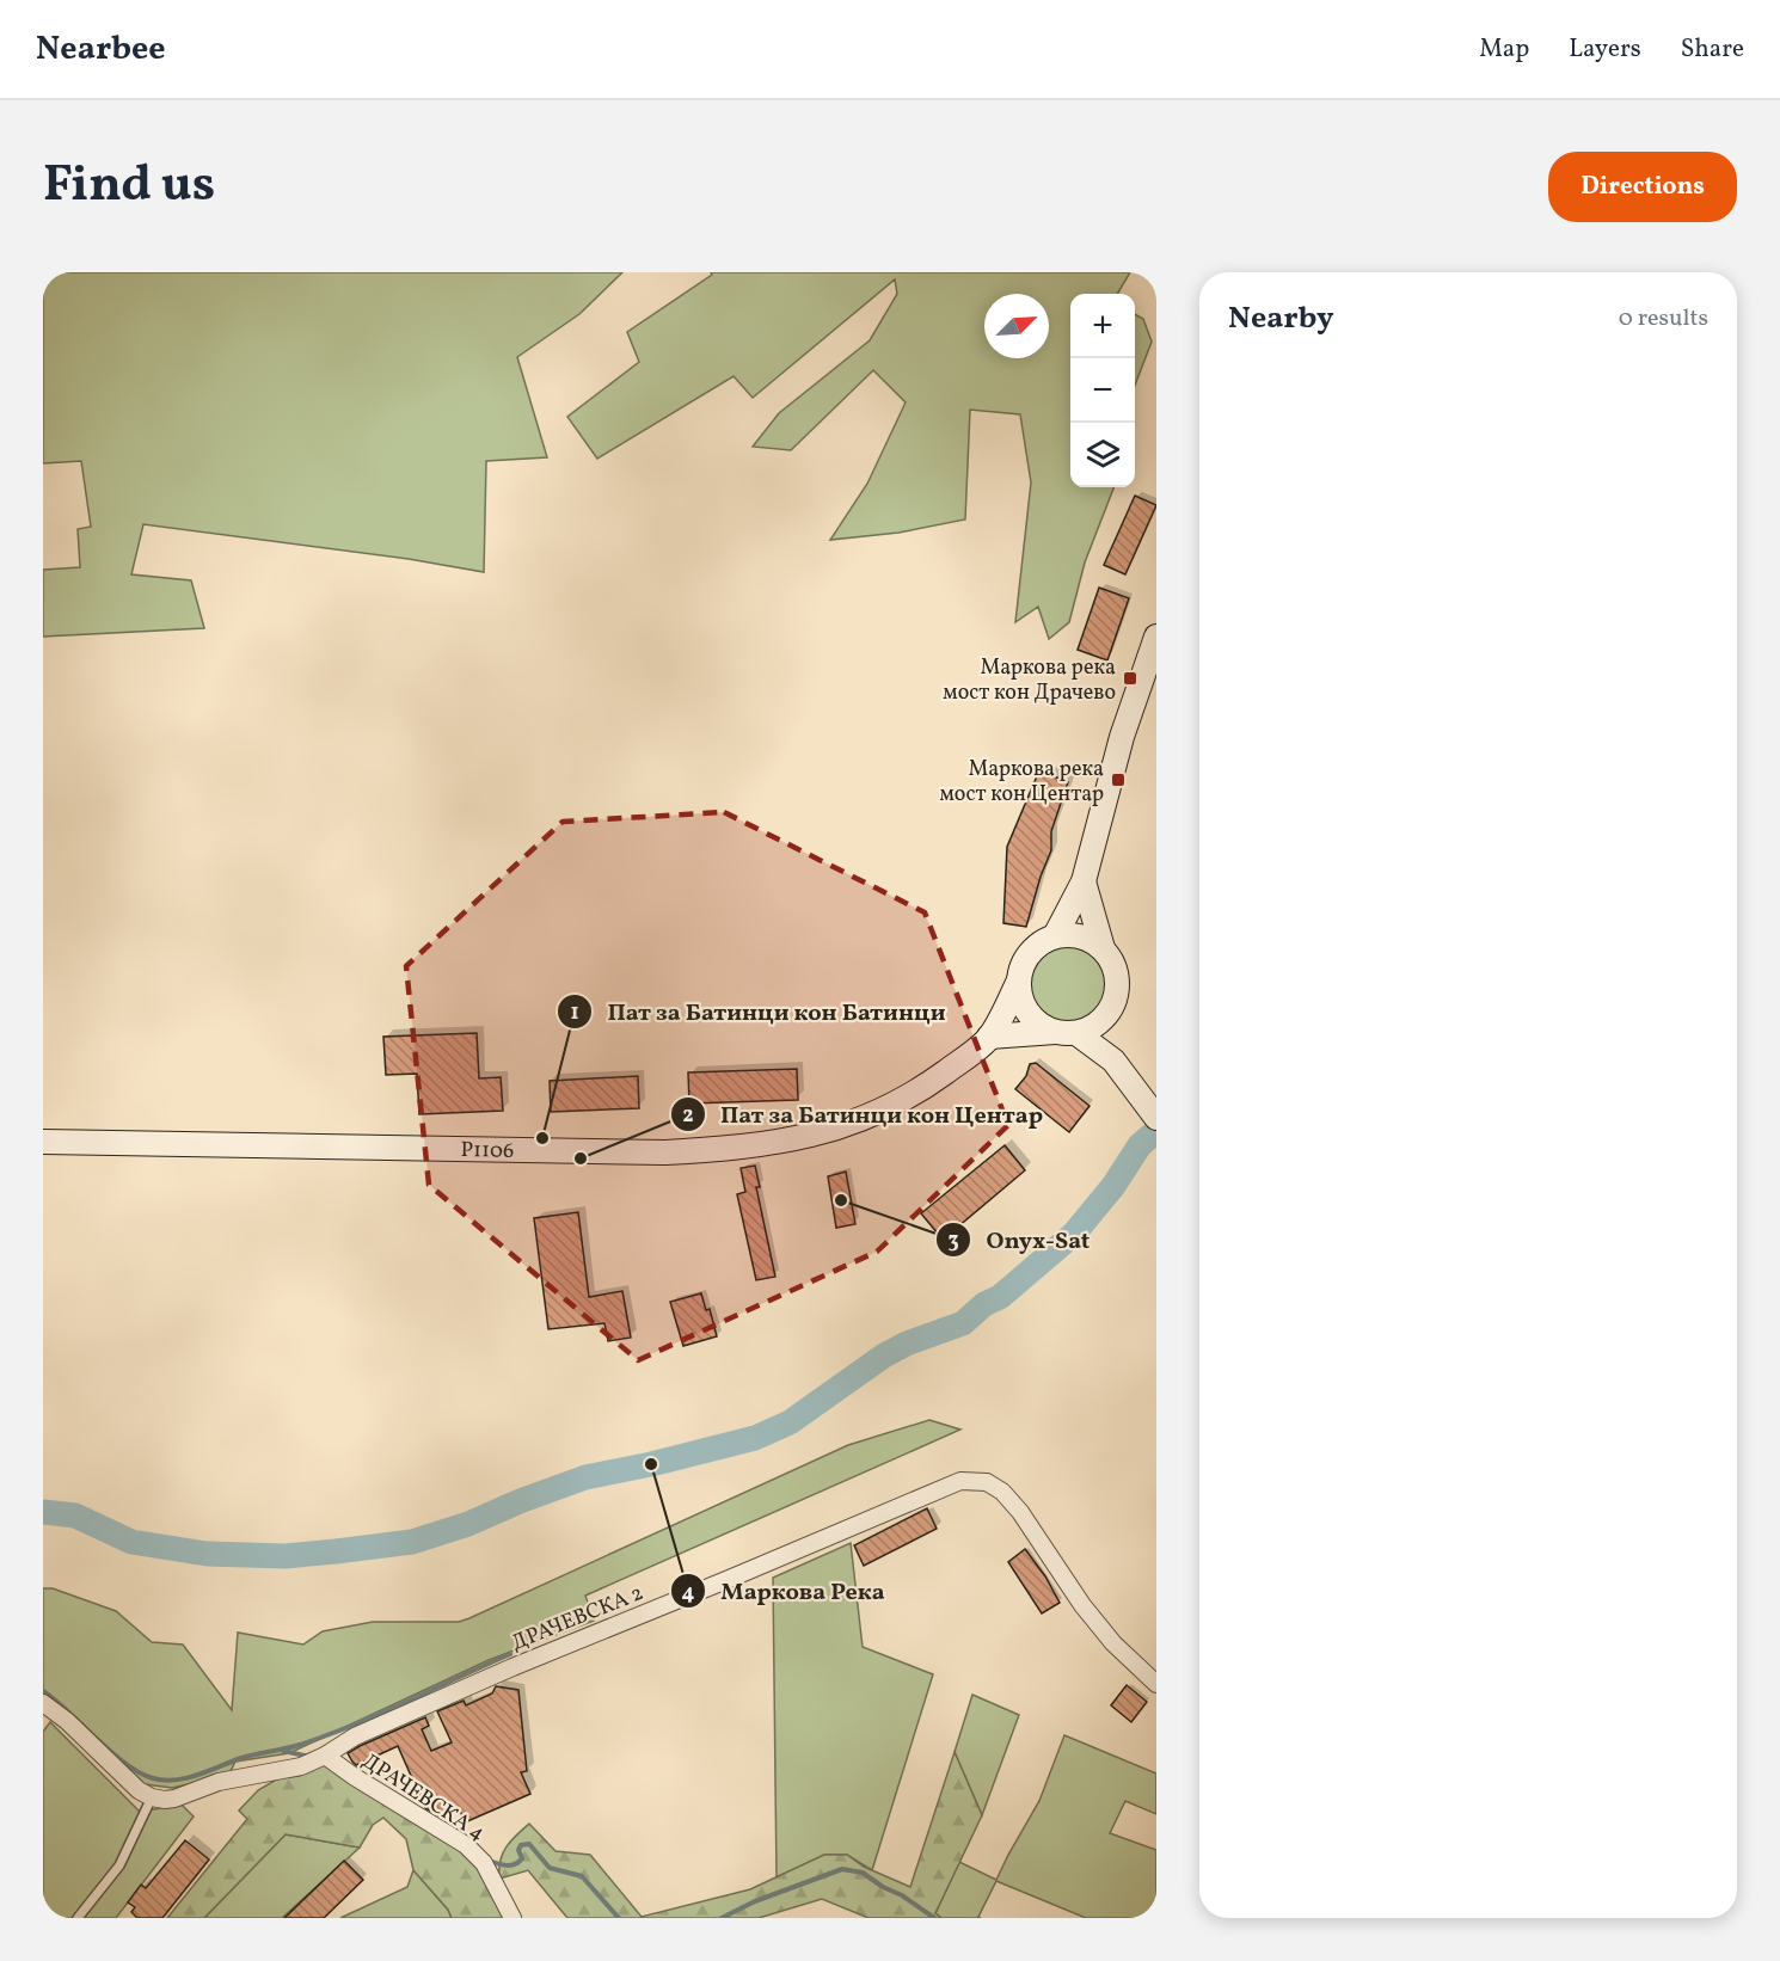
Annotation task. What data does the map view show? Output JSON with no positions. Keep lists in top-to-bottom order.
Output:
{
  "streets": {
    "main road": ["P1106"],
    "street": ["ДРАЧЕВСКА 2", "ДРАЧЕВСКА 4"]
  },
  "crossings": [
    ["ДРАЧЕВСКА 2", "ДРАЧЕВСКА 4"]
  ],
  "places": {
    "transit": ["Маркова река мост кон Драчево", "Маркова река мост кон Центар"],
    "other": [
      "Пат за Батинци кон Батинци",
      "Пат за Батинци кон Центар",
      "Onyx-Sat",
      "Маркова Река"
    ]
  },
  "north": "top right",
  "page": {
    "header": "Nearbee",
    "nav": ["Map", "Layers", "Share"],
    "title": "Find us",
    "buttons": "Directions",
    "heading": ["Nearby", "0 results"],
    "map_buttons": ["+", "−"]
  }
}
